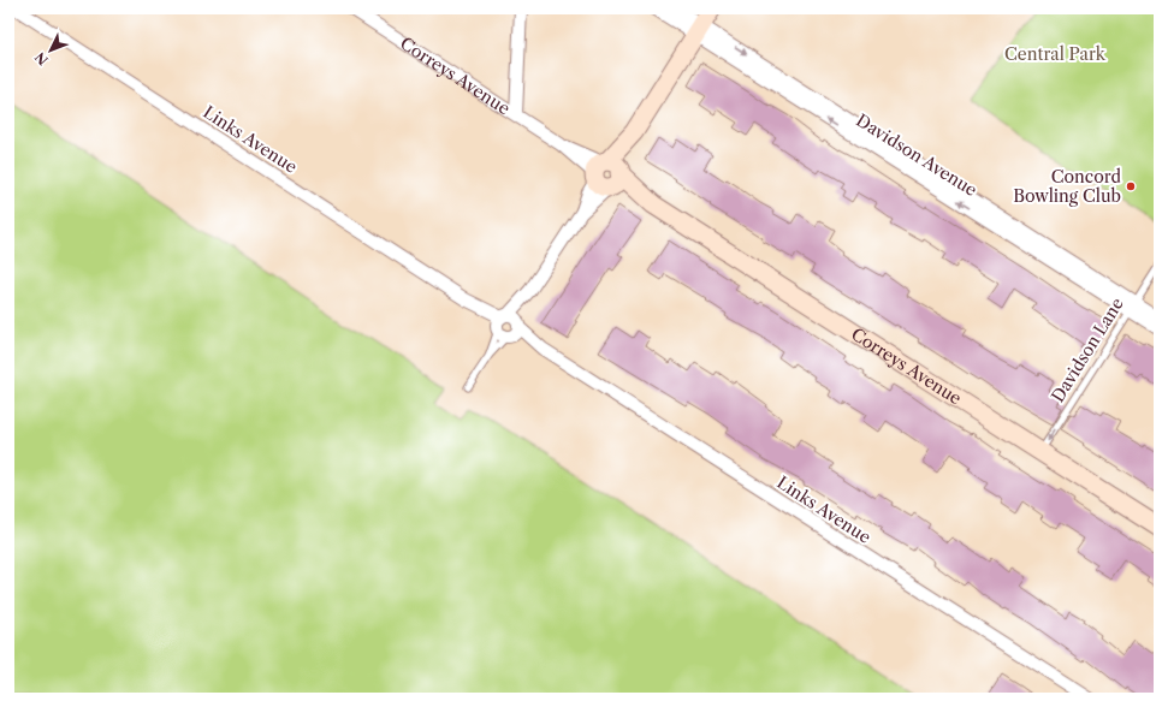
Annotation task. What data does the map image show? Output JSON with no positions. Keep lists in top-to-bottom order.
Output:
{
  "streets": {
    "street": ["Correys Avenue", "Links Avenue", "Davidson Avenue"],
    "lane": ["Davidson Lane"]
  },
  "crossings": [
    ["Correys Avenue", "Davidson Lane"],
    ["Davidson Avenue", "Davidson Lane"]
  ],
  "one_way": ["Davidson Lane"],
  "parks": ["Central Park"],
  "places": ["Concord Bowling Club"],
  "north": "bottom left"
}
